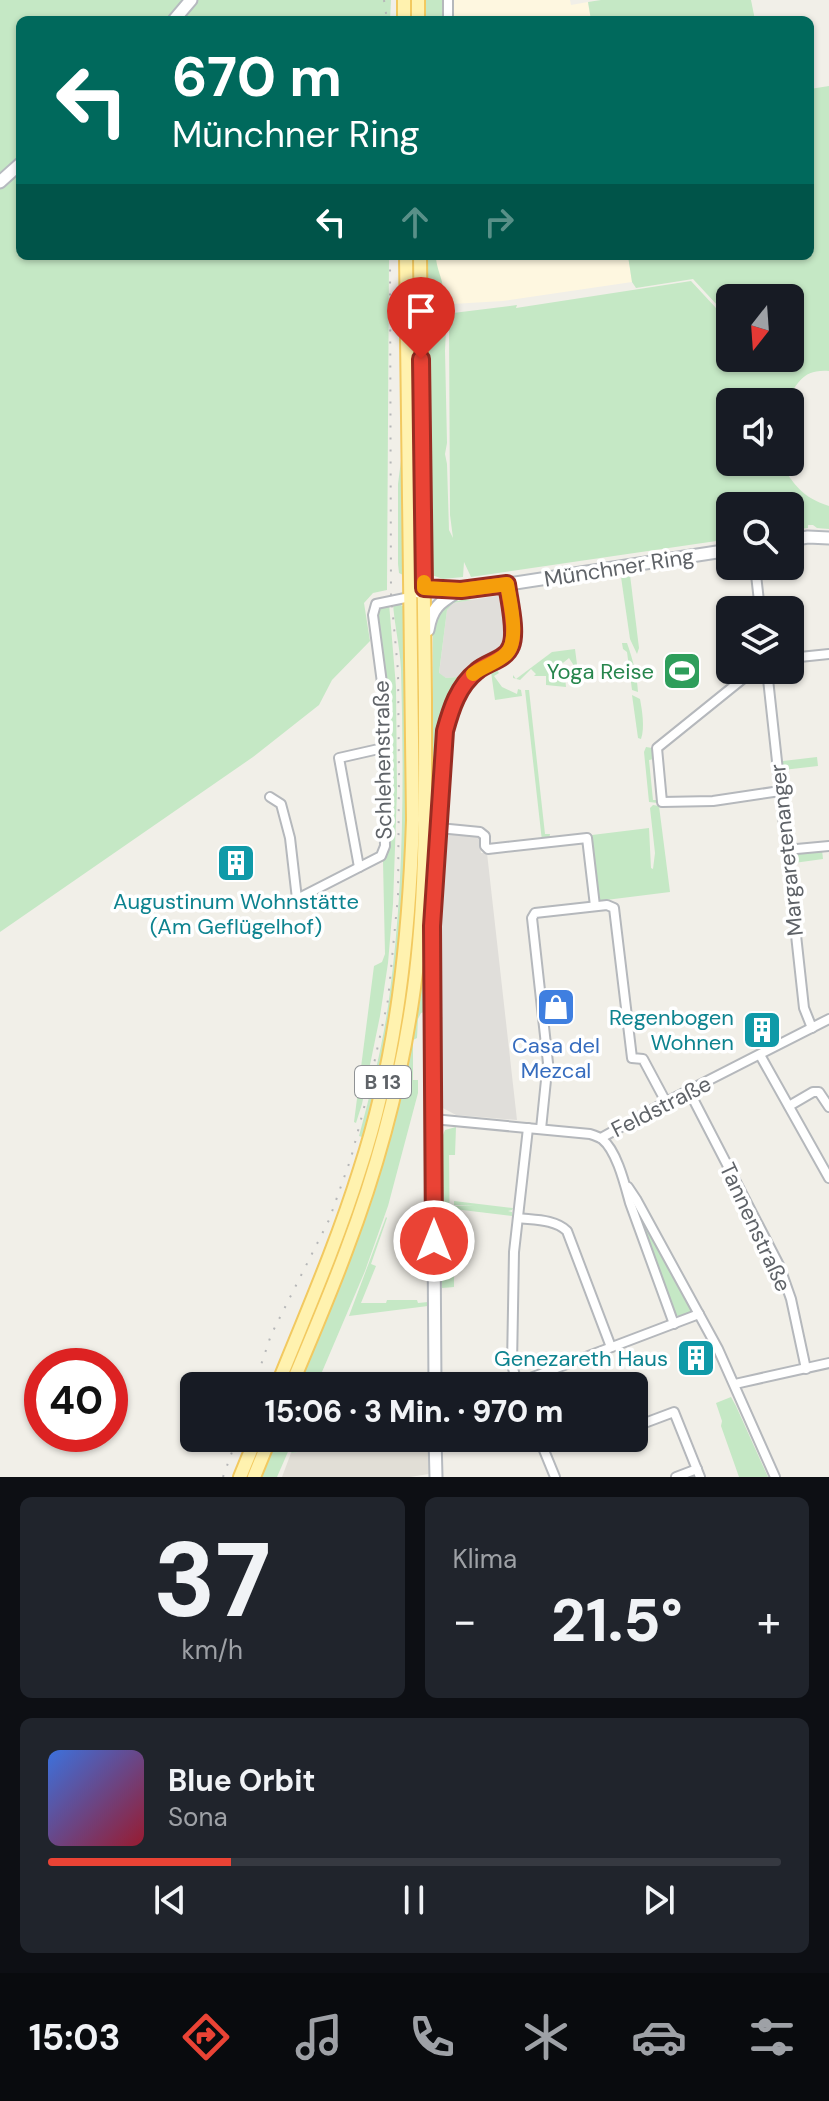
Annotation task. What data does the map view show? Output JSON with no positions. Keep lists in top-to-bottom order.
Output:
{
  "streets": {
    "main road": ["B 13"],
    "street": [
      "Münchner Ring",
      "Schlehenstraße",
      "Margaretenanger",
      "Feldstraße",
      "Tannenstraße"
    ]
  },
  "crossings": [
    ["Münchner Ring", "Schlehenstraße"],
    ["Münchner Ring", "B 13"],
    ["Schlehenstraße", "B 13"],
    ["Margaretenanger", "Feldstraße"],
    ["Feldstraße", "Tannenstraße"]
  ],
  "places": {
    "sports": ["Yoga Reise"],
    "building": ["Augustinum Wohnstätte (Am Geflügelhof)", "Regenbogen Wohnen", "Genezareth Haus"],
    "shop": ["Casa del Mezcal"]
  },
  "north": "bottom",
  "page": {
    "turn": ["670 m", "Münchner Ring"],
    "limit": "40",
    "trip": "15:06 · 3 Min. · 970 m",
    "tile": [
      ["37", "km/h"],
      "Klima"
    ],
    "heat": ["−", "21.5°", "+"],
    "song": ["Blue Orbit", "Sona"],
    "tabs": "15:03"
  }
}
